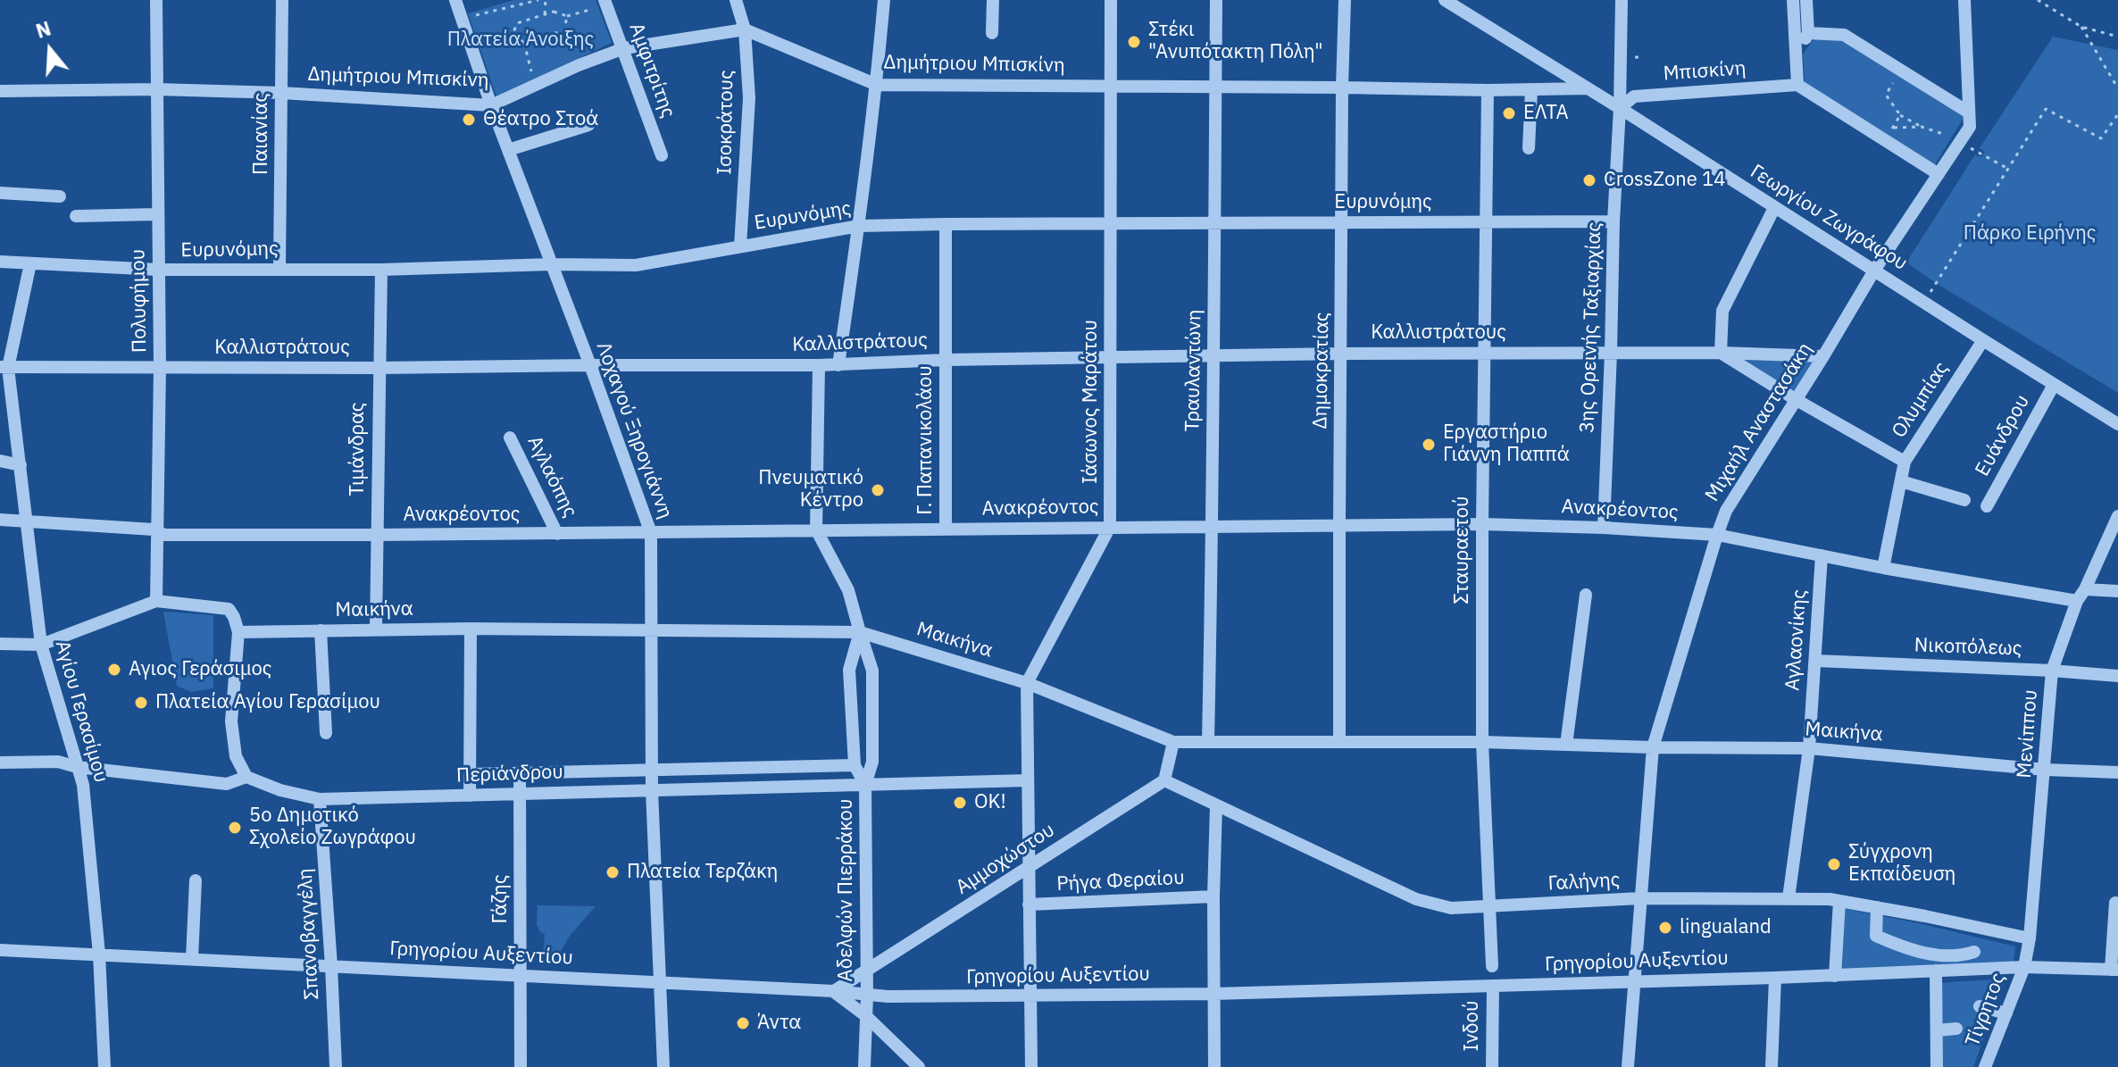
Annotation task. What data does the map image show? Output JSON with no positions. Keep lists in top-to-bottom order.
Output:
{
  "streets": {
    "street": [
      "Δημήτριου Μπισκίνη",
      "Αμφιτρίτης",
      "Μπισκίνη",
      "Ισοκράτους",
      "Παιανίας",
      "Ευρυνόμης",
      "Γεωργίου Ζωγράφου",
      "Πολυφήμου",
      "3ης Ορεινής Ταξιαρχίας",
      "Καλλιστράτους",
      "Τραυλαντώνη",
      "Δημοκρατίας",
      "Ολυμπίας",
      "Ιάσωνος Μαράτου",
      "Μιχαήλ Αναστασάκη",
      "Λοχαγού Ξηρογιάννη",
      "Ευάνδρου",
      "Γ. Παπανικολάου",
      "Τιμάνδρας",
      "Αγλαόπης",
      "Ανακρέοντος",
      "Σταυραετού",
      "Μαικήνα",
      "Αγλαονίκης",
      "Νικοπόλεως",
      "Αγίου Γερασίμου",
      "Μενίππου",
      "Περιάνδρου",
      "Αμμοχώστου",
      "Ρήγα Φεραίου",
      "Γαλήνης",
      "Αδελφών Πιερράκου",
      "Γάζης",
      "Σπανοβαγγέλη",
      "Γρηγορίου Αυξεντίου",
      "Τίγρητος",
      "Ινδού"
    ]
  },
  "crossings": [
    ["Δημήτριου Μπισκίνη", "Αμφιτρίτης"],
    ["Δημήτριου Μπισκίνη", "Ισοκράτους"],
    ["Δημήτριου Μπισκίνη", "Παιανίας"],
    ["Δημήτριου Μπισκίνη", "Γεωργίου Ζωγράφου"],
    ["Δημήτριου Μπισκίνη", "Πολυφήμου"],
    ["Δημήτριου Μπισκίνη", "Τραυλαντώνη"],
    ["Δημήτριου Μπισκίνη", "Δημοκρατίας"],
    ["Δημήτριου Μπισκίνη", "Ιάσωνος Μαράτου"],
    ["Δημήτριου Μπισκίνη", "Λοχαγού Ξηρογιάννη"],
    ["Δημήτριου Μπισκίνη", "Σταυραετού"],
    ["Μπισκίνη", "Γεωργίου Ζωγράφου"],
    ["Μπισκίνη", "3ης Ορεινής Ταξιαρχίας"],
    ["Ισοκράτους", "Ευρυνόμης"],
    ["Παιανίας", "Ευρυνόμης"],
    ["Ευρυνόμης", "Πολυφήμου"],
    ["Ευρυνόμης", "3ης Ορεινής Ταξιαρχίας"],
    ["Ευρυνόμης", "Τραυλαντώνη"],
    ["Ευρυνόμης", "Δημοκρατίας"],
    ["Ευρυνόμης", "Ιάσωνος Μαράτου"],
    ["Ευρυνόμης", "Λοχαγού Ξηρογιάννη"],
    ["Ευρυνόμης", "Γ. Παπανικολάου"],
    ["Ευρυνόμης", "Τιμάνδρας"],
    ["Ευρυνόμης", "Σταυραετού"],
    ["Ευρυνόμης", "Αγίου Γερασίμου"],
    ["Γεωργίου Ζωγράφου", "3ης Ορεινής Ταξιαρχίας"],
    ["Γεωργίου Ζωγράφου", "Ολυμπίας"],
    ["Γεωργίου Ζωγράφου", "Μιχαήλ Αναστασάκη"],
    ["Γεωργίου Ζωγράφου", "Ευάνδρου"],
    ["Πολυφήμου", "Καλλιστράτους"],
    ["Πολυφήμου", "Ανακρέοντος"],
    ["3ης Ορεινής Ταξιαρχίας", "Καλλιστράτους"],
    ["3ης Ορεινής Ταξιαρχίας", "Ανακρέοντος"],
    ["Καλλιστράτους", "Τραυλαντώνη"],
    ["Καλλιστράτους", "Δημοκρατίας"],
    ["Καλλιστράτους", "Ιάσωνος Μαράτου"],
    ["Καλλιστράτους", "Μιχαήλ Αναστασάκη"],
    ["Καλλιστράτους", "Λοχαγού Ξηρογιάννη"],
    ["Καλλιστράτους", "Γ. Παπανικολάου"],
    ["Καλλιστράτους", "Τιμάνδρας"],
    ["Καλλιστράτους", "Σταυραετού"],
    ["Καλλιστράτους", "Αγίου Γερασίμου"],
    ["Καλλιστράτους", "Αδελφών Πιερράκου"],
    ["Τραυλαντώνη", "Ανακρέοντος"],
    ["Τραυλαντώνη", "Μαικήνα"],
    ["Δημοκρατίας", "Ανακρέοντος"],
    ["Δημοκρατίας", "Μαικήνα"],
    ["Ολυμπίας", "Ανακρέοντος"],
    ["Ιάσωνος Μαράτου", "Ανακρέοντος"],
    ["Ιάσωνος Μαράτου", "Μαικήνα"],
    ["Ιάσωνος Μαράτου", "Περιάνδρου"],
    ["Ιάσωνος Μαράτου", "Αμμοχώστου"],
    ["Ιάσωνος Μαράτου", "Ρήγα Φεραίου"],
    ["Ιάσωνος Μαράτου", "Γρηγορίου Αυξεντίου"],
    ["Μιχαήλ Αναστασάκη", "Ανακρέοντος"],
    ["Μιχαήλ Αναστασάκη", "Μαικήνα"],
    ["Μιχαήλ Αναστασάκη", "Γαλήνης"],
    ["Μιχαήλ Αναστασάκη", "Γρηγορίου Αυξεντίου"],
    ["Λοχαγού Ξηρογιάννη", "Ανακρέοντος"],
    ["Λοχαγού Ξηρογιάννη", "Μαικήνα"],
    ["Λοχαγού Ξηρογιάννη", "Περιάνδρου"],
    ["Λοχαγού Ξηρογιάννη", "Γρηγορίου Αυξεντίου"],
    ["Γ. Παπανικολάου", "Ανακρέοντος"],
    ["Τιμάνδρας", "Ανακρέοντος"],
    ["Τιμάνδρας", "Μαικήνα"],
    ["Αγλαόπης", "Ανακρέοντος"],
    ["Ανακρέοντος", "Σταυραετού"],
    ["Ανακρέοντος", "Αγλαονίκης"],
    ["Ανακρέοντος", "Αγίου Γερασίμου"],
    ["Ανακρέοντος", "Μενίππου"],
    ["Ανακρέοντος", "Αδελφών Πιερράκου"],
    ["Σταυραετού", "Μαικήνα"],
    ["Σταυραετού", "Γαλήνης"],
    ["Μαικήνα", "Αγλαονίκης"],
    ["Μαικήνα", "Μενίππου"],
    ["Μαικήνα", "Αδελφών Πιερράκου"],
    ["Αγλαονίκης", "Νικοπόλεως"],
    ["Αγλαονίκης", "Γαλήνης"],
    ["Νικοπόλεως", "Μενίππου"],
    ["Αγίου Γερασίμου", "Γρηγορίου Αυξεντίου"],
    ["Μενίππου", "Γαλήνης"],
    ["Μενίππου", "Γρηγορίου Αυξεντίου"],
    ["Μενίππου", "Τίγρητος"],
    ["Περιάνδρου", "Αδελφών Πιερράκου"],
    ["Περιάνδρου", "Γάζης"],
    ["Περιάνδρου", "Σπανοβαγγέλη"],
    ["Αμμοχώστου", "Γαλήνης"],
    ["Αμμοχώστου", "Αδελφών Πιερράκου"],
    ["Αμμοχώστου", "Γρηγορίου Αυξεντίου"],
    ["Αδελφών Πιερράκου", "Γρηγορίου Αυξεντίου"],
    ["Γάζης", "Γρηγορίου Αυξεντίου"],
    ["Σπανοβαγγέλη", "Γρηγορίου Αυξεντίου"],
    ["Γρηγορίου Αυξεντίου", "Τίγρητος"],
    ["Γρηγορίου Αυξεντίου", "Ινδού"]
  ],
  "parks": ["Πλατεία Άνοιξης", "Πάρκο Ειρήνης"],
  "places": [
    "Στέκι \"Ανυπότακτη Πόλη\"",
    "ΕΛΤΑ",
    "Θέατρο Στοά",
    "CrossZone 14",
    "Εργαστήριο Γιάννη Παππά",
    "Πνευματικό Κέντρο",
    "Αγιος Γεράσιμος",
    "Πλατεία Αγίου Γερασίμου",
    "ΟΚ!",
    "5ο Δημοτικό Σχολείο Ζωγράφου",
    "Σύγχρονη Εκπαίδευση",
    "Πλατεία Τερζάκη",
    "lingualand",
    "Άντα"
  ],
  "north": "top"
}
